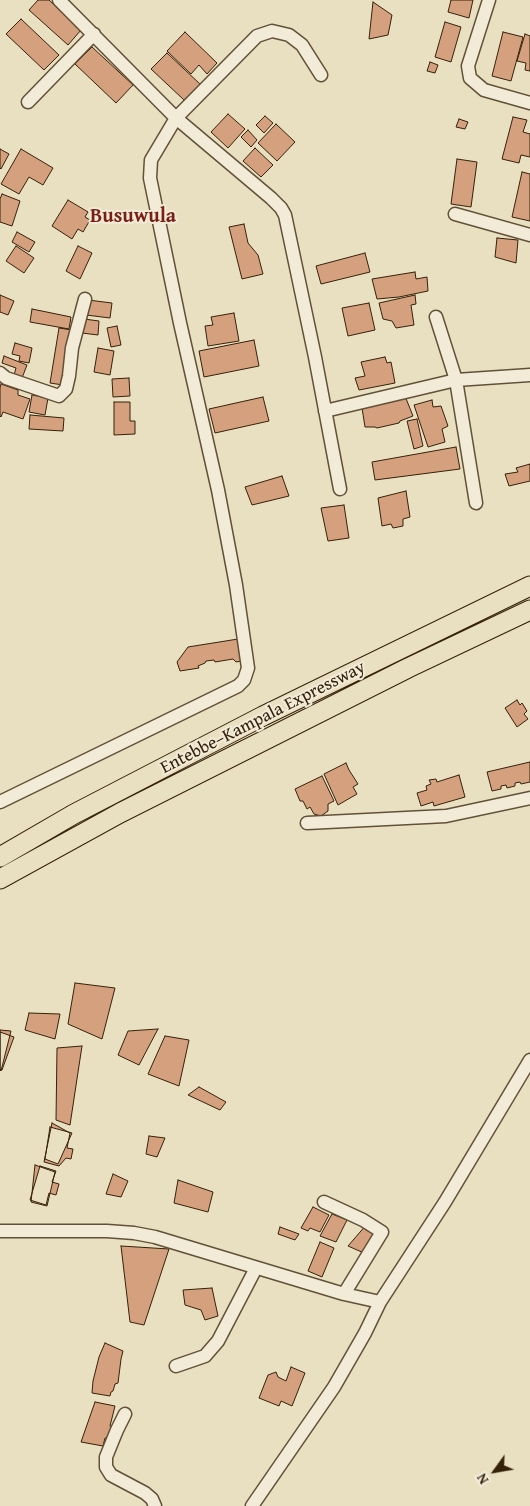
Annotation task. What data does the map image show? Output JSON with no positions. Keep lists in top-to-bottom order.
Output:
{
  "streets": {
    "highway": ["Entebbe–Kampala Expressway"]
  },
  "districts": ["Busuwula"],
  "north": "bottom left"
}
